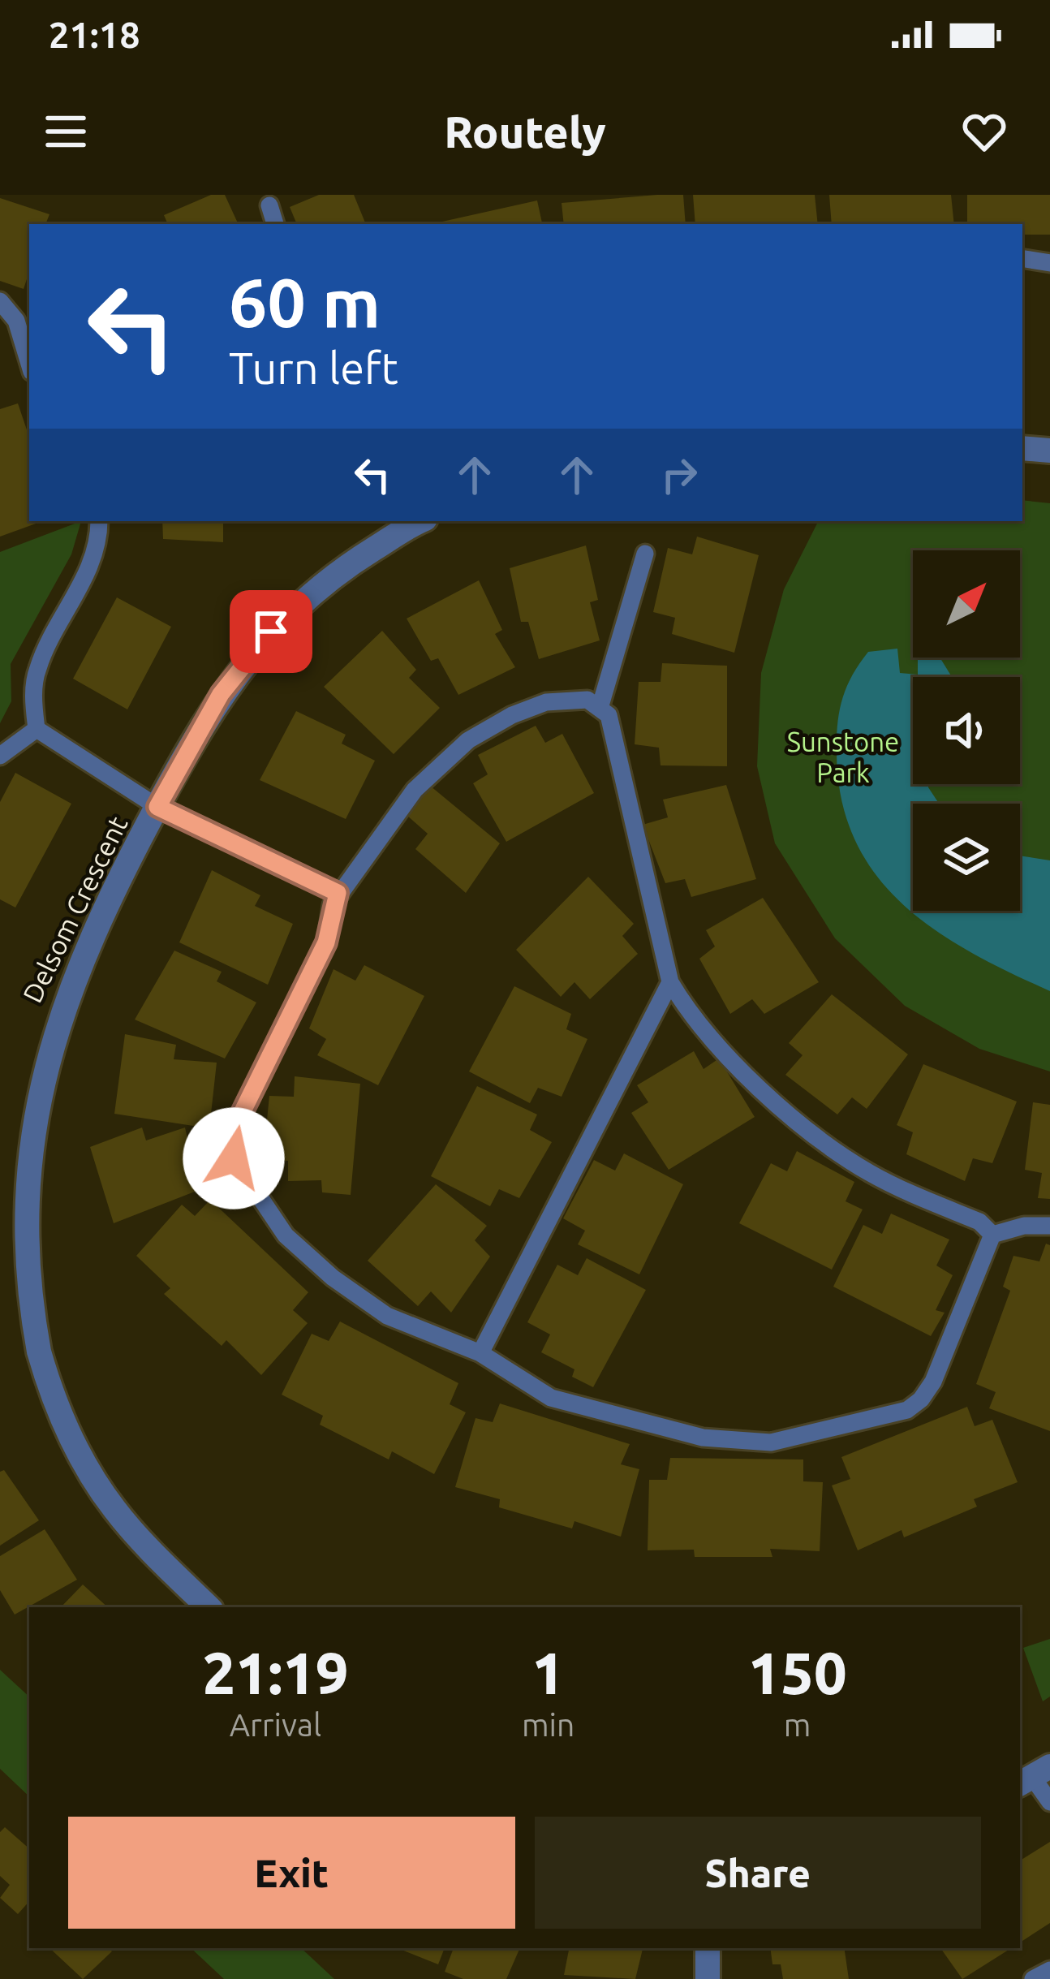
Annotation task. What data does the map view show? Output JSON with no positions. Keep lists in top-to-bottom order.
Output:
{
  "streets": {
    "street": ["Delsom Crescent"]
  },
  "parks": ["Sunstone Park"],
  "north": "top right",
  "page": {
    "status": "21:18",
    "header": "Routely",
    "turn": ["60 m", "Turn left"],
    "eta": [
      "21:19",
      "Arrival",
      "1",
      "min",
      "150",
      "m"
    ],
    "buttons": ["Exit", "Share"]
  }
}
